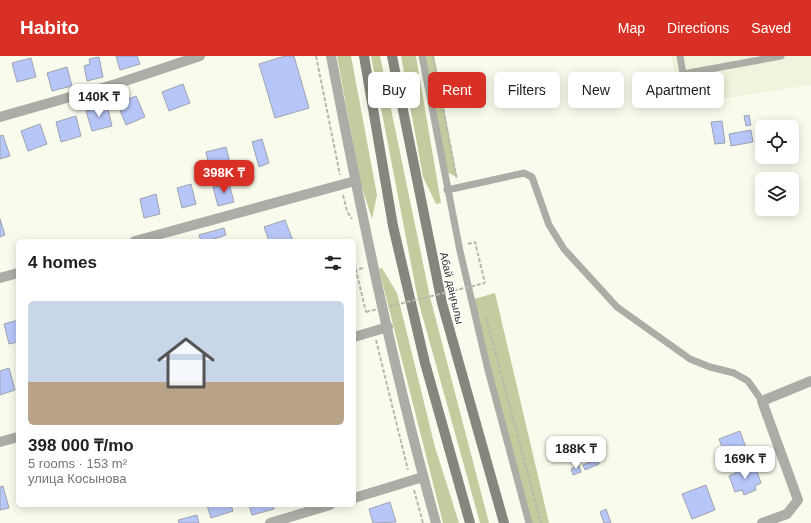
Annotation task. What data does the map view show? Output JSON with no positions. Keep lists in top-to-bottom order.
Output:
{
  "streets": {
    "main road": ["Абай даңғылы"]
  },
  "page": {
    "header": "Habito",
    "nav": ["Map", "Directions", "Saved"],
    "chip": [
      "Buy",
      "Rent",
      "Filters",
      "New",
      "Apartment"
    ],
    "price": [
      "140K ₸",
      "398K ₸",
      "188K ₸",
      "169K ₸"
    ],
    "heading": "4 homes",
    "list": [
      {
        "name": "398 000 ₸/mo",
        "note": "5 rooms · 153 m² · улица Косынова"
      }
    ]
  }
}
